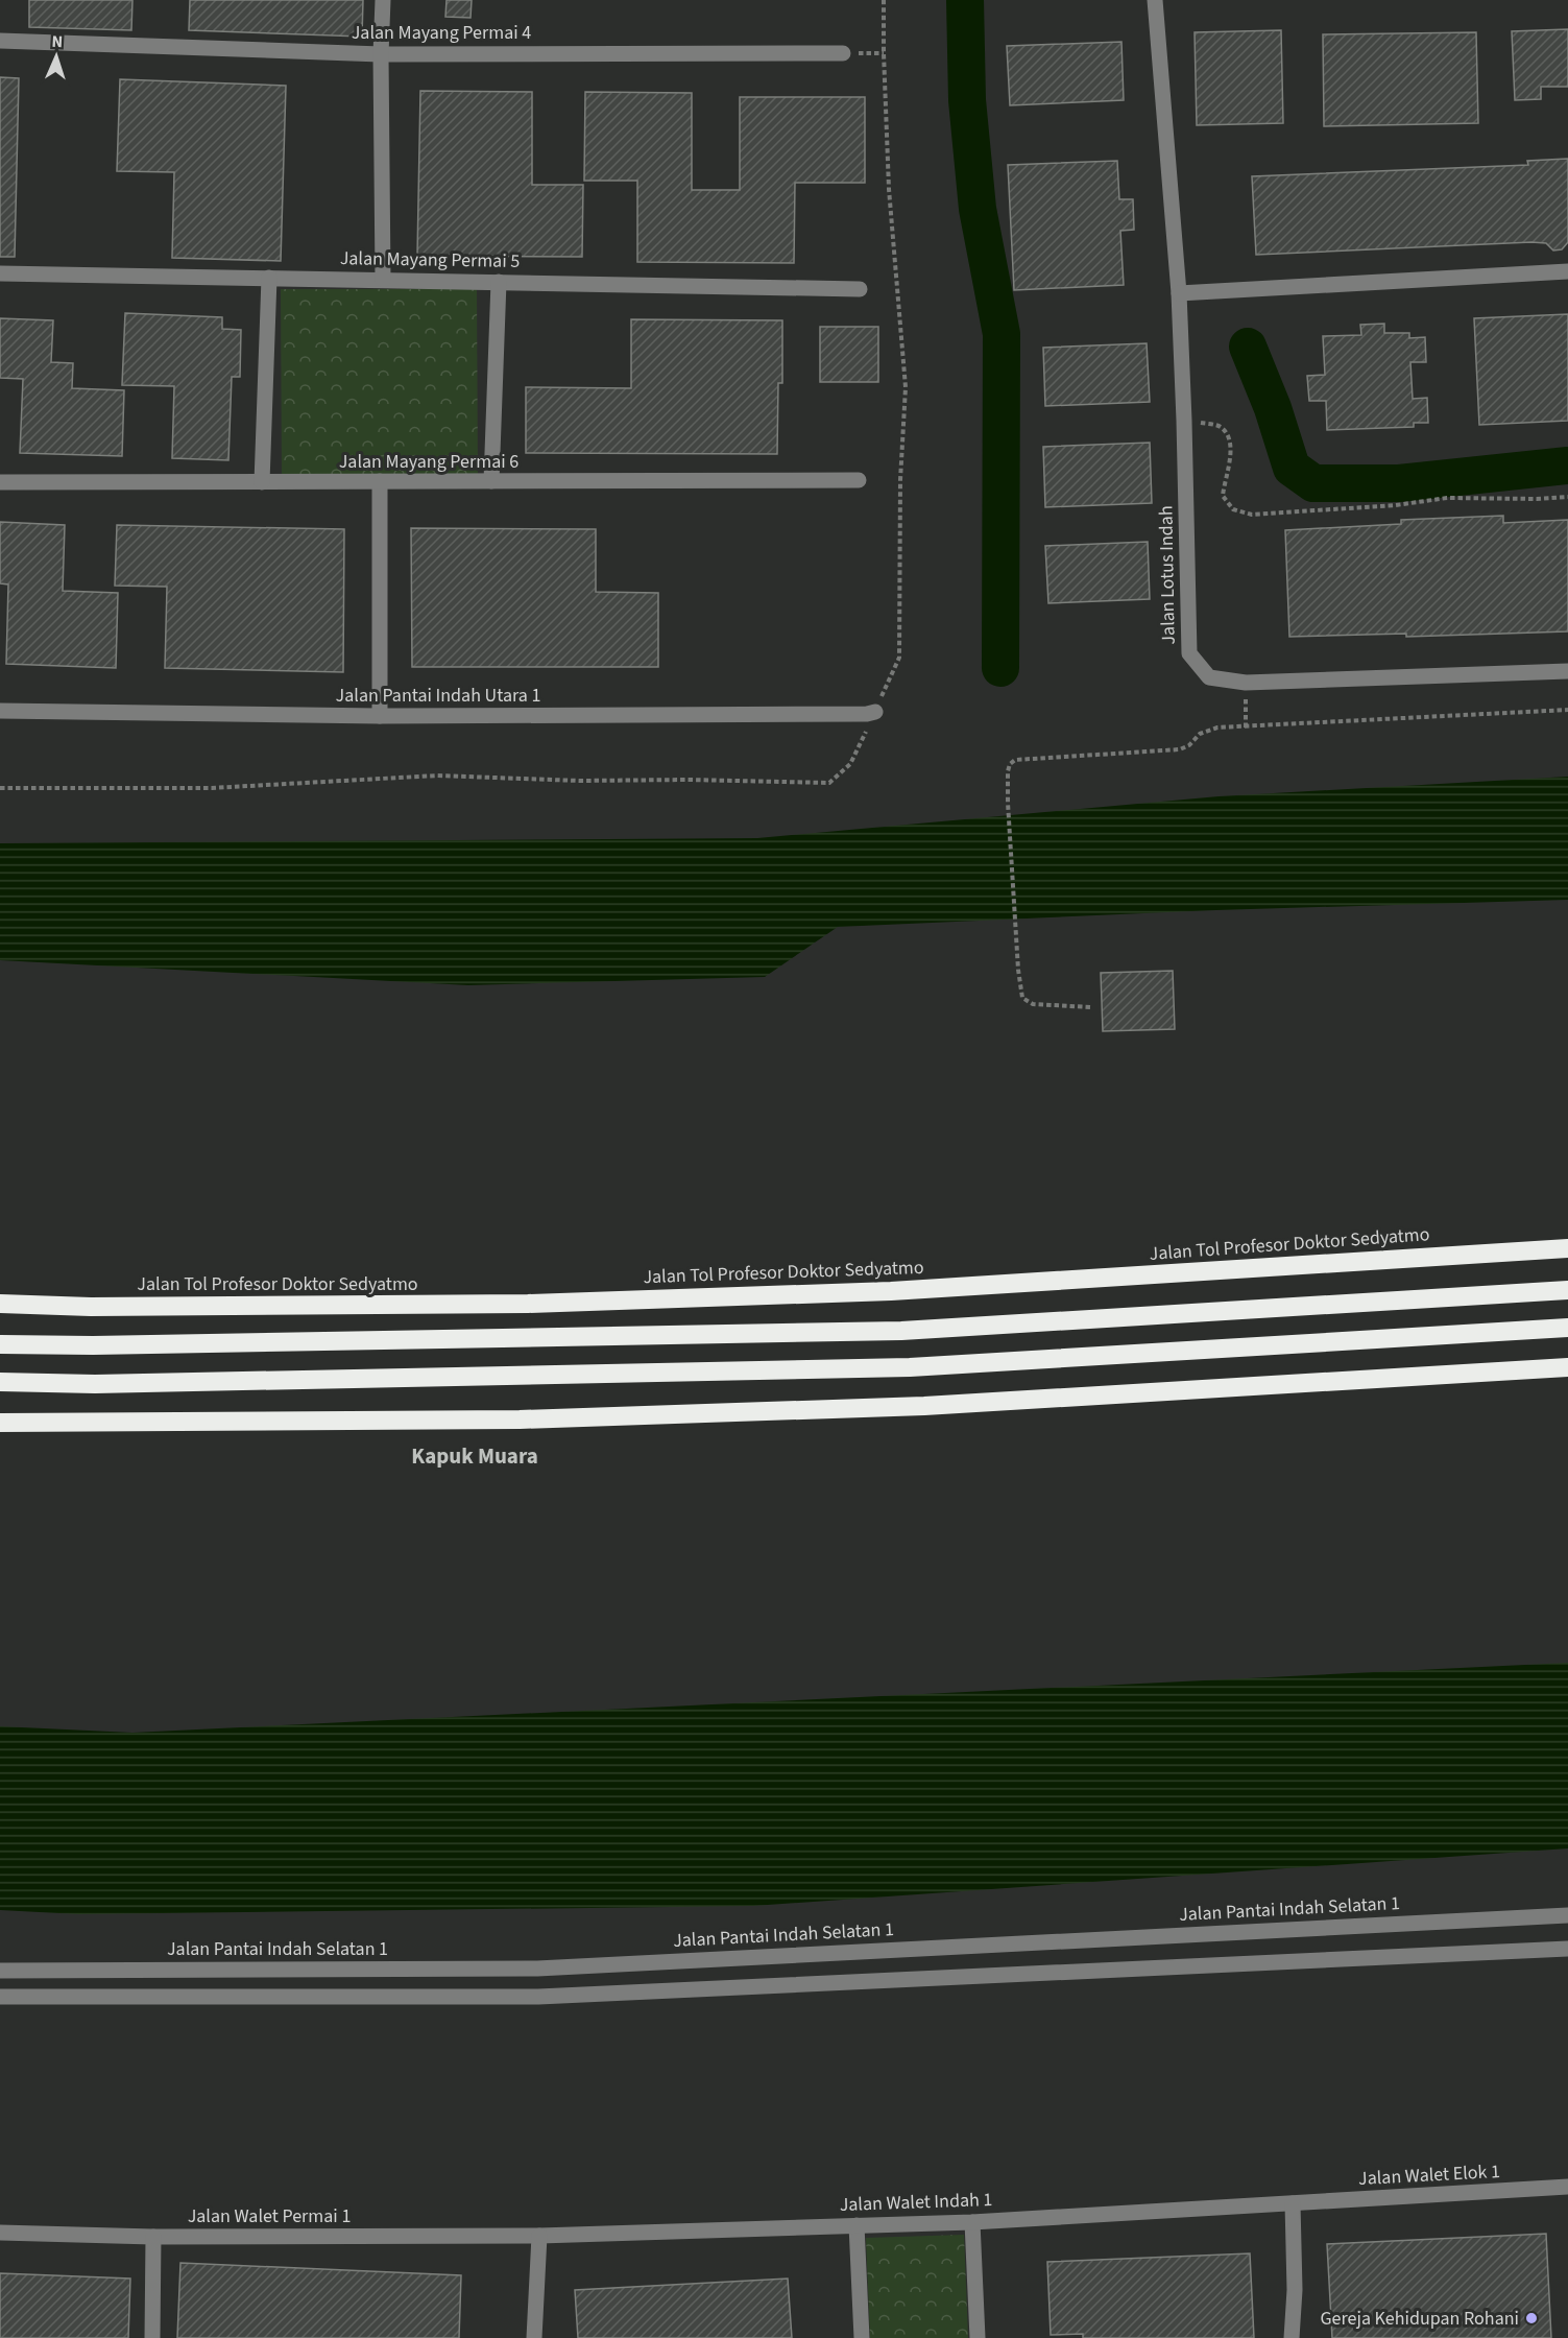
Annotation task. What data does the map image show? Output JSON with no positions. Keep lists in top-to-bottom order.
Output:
{
  "streets": {
    "highway": ["Jalan Tol Profesor Doktor Sedyatmo"],
    "street": [
      "Jalan Mayang Permai 4",
      "Jalan Mayang Permai 5",
      "Jalan Mayang Permai 6",
      "Jalan Lotus Indah",
      "Jalan Pantai Indah Utara 1",
      "Jalan Pantai Indah Selatan 1",
      "Jalan Walet Elok 1",
      "Jalan Walet Indah 1",
      "Jalan Walet Permai 1"
    ]
  },
  "crossings": [
    ["Jalan Walet Elok 1", "Jalan Walet Indah 1"],
    ["Jalan Walet Indah 1", "Jalan Walet Permai 1"]
  ],
  "districts": ["Kapuk Muara"],
  "places": ["Gereja Kehidupan Rohani"],
  "north": "top"
}
